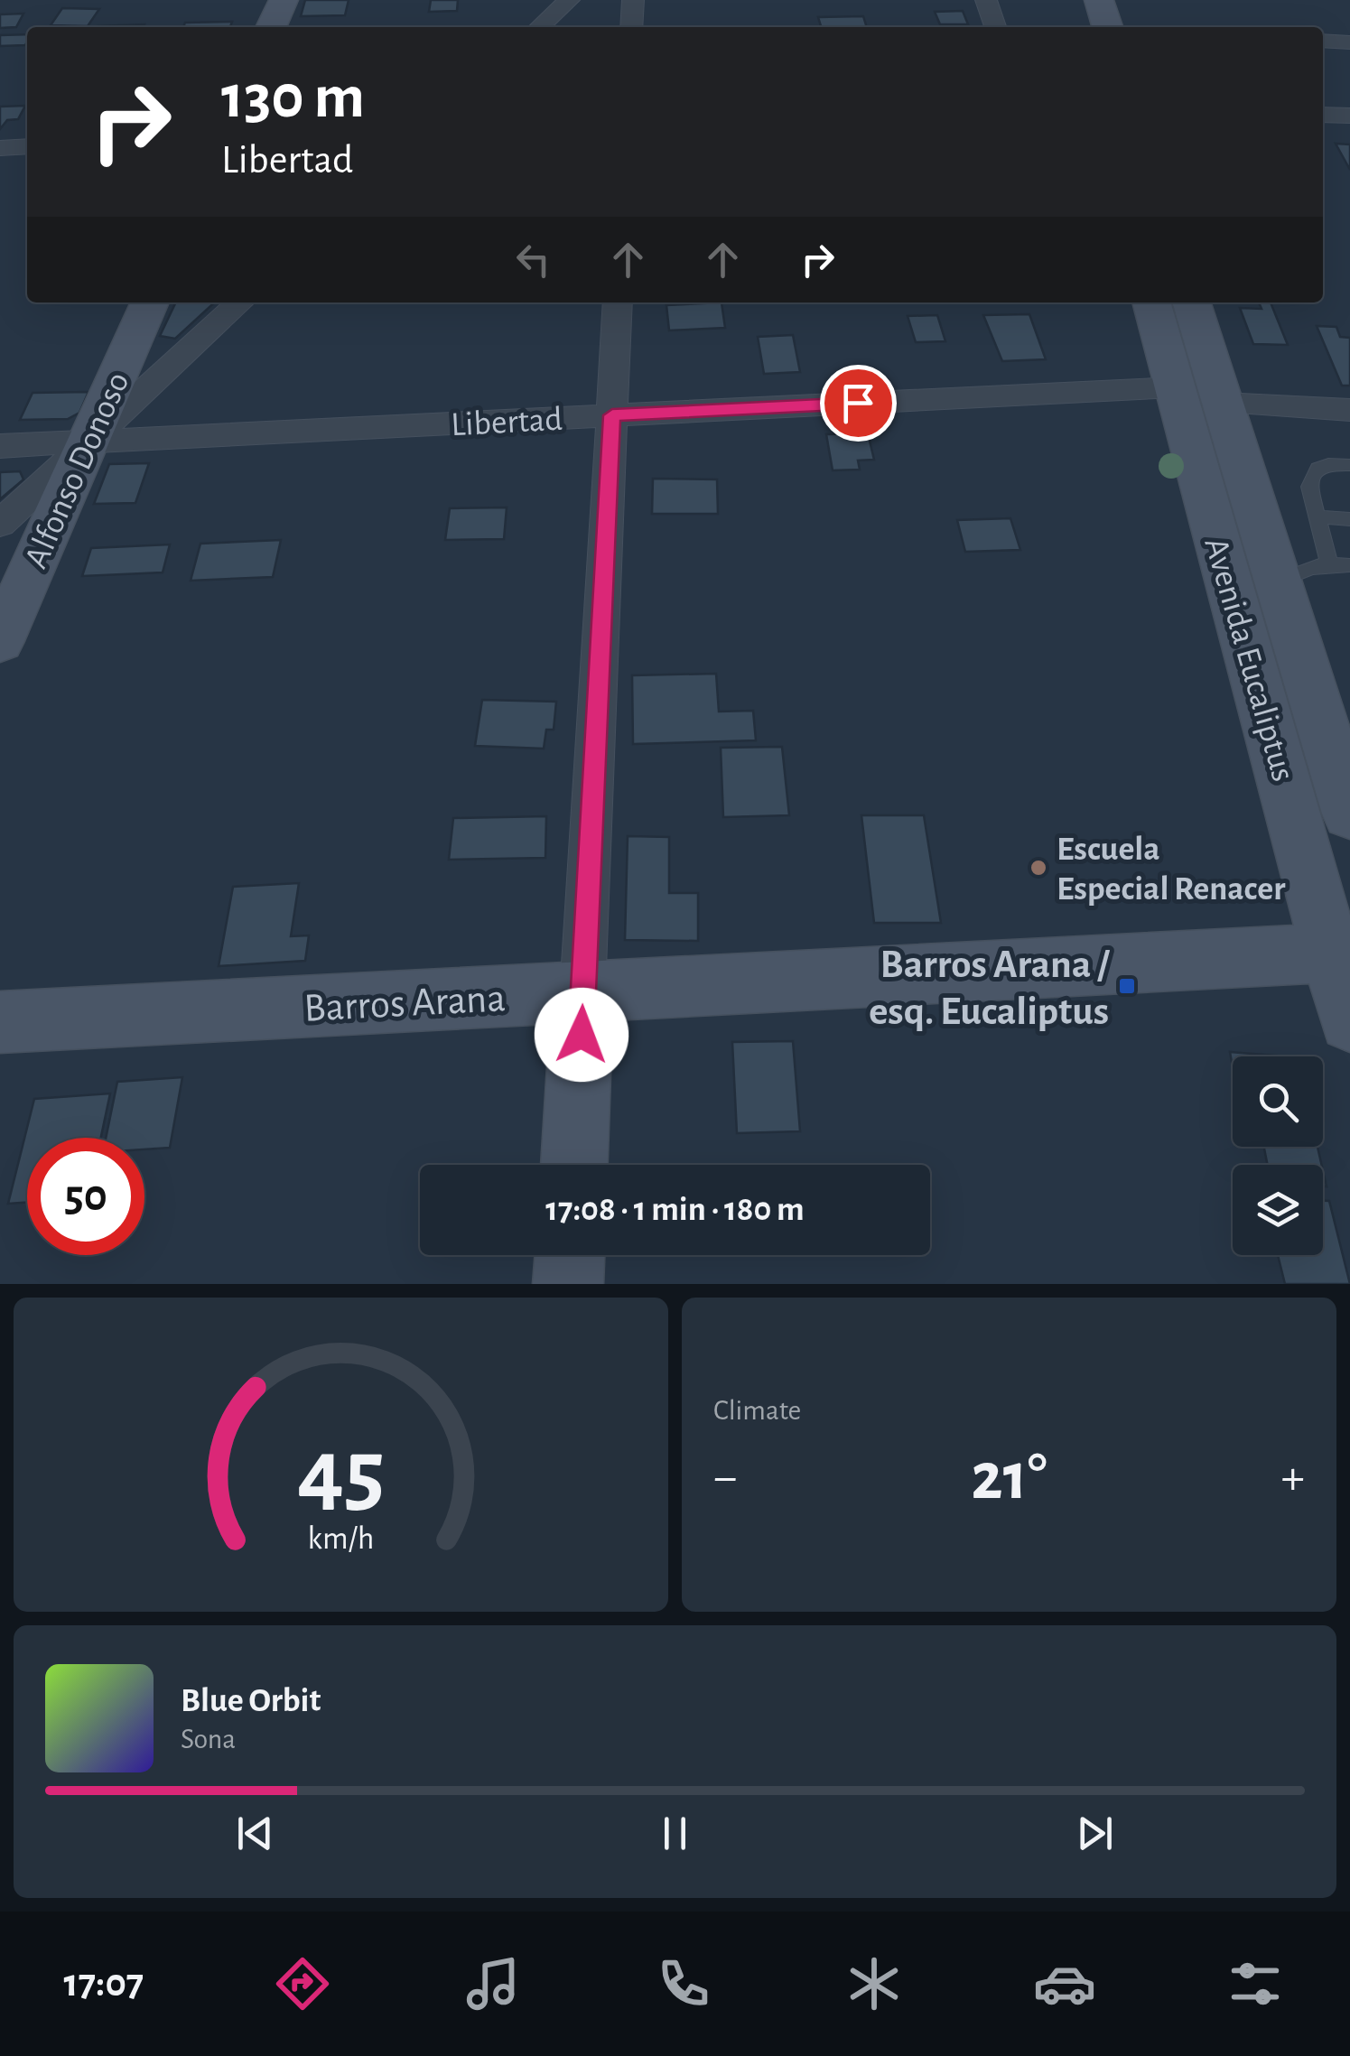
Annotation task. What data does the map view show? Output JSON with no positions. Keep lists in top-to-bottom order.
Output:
{
  "streets": {
    "main road": ["Alfonso Donoso", "Avenida Eucaliptus", "Barros Arana"],
    "street": ["Libertad"]
  },
  "crossings": [
    ["Libertad", "Alfonso Donoso"],
    ["Libertad", "Avenida Eucaliptus"],
    ["Avenida Eucaliptus", "Barros Arana"]
  ],
  "places": {
    "other": ["Escuela Especial Renacer"],
    "transit": ["Barros Arana / esq. Eucaliptus"]
  },
  "page": {
    "turn": ["130 m", "Libertad"],
    "limit": "50",
    "trip": "17:08 · 1 min · 180 m",
    "tile": "Climate",
    "heat": ["−", "21°", "+"],
    "song": ["Blue Orbit", "Sona"],
    "tabs": "17:07",
    "gauge": ["45", "km/h"]
  }
}
